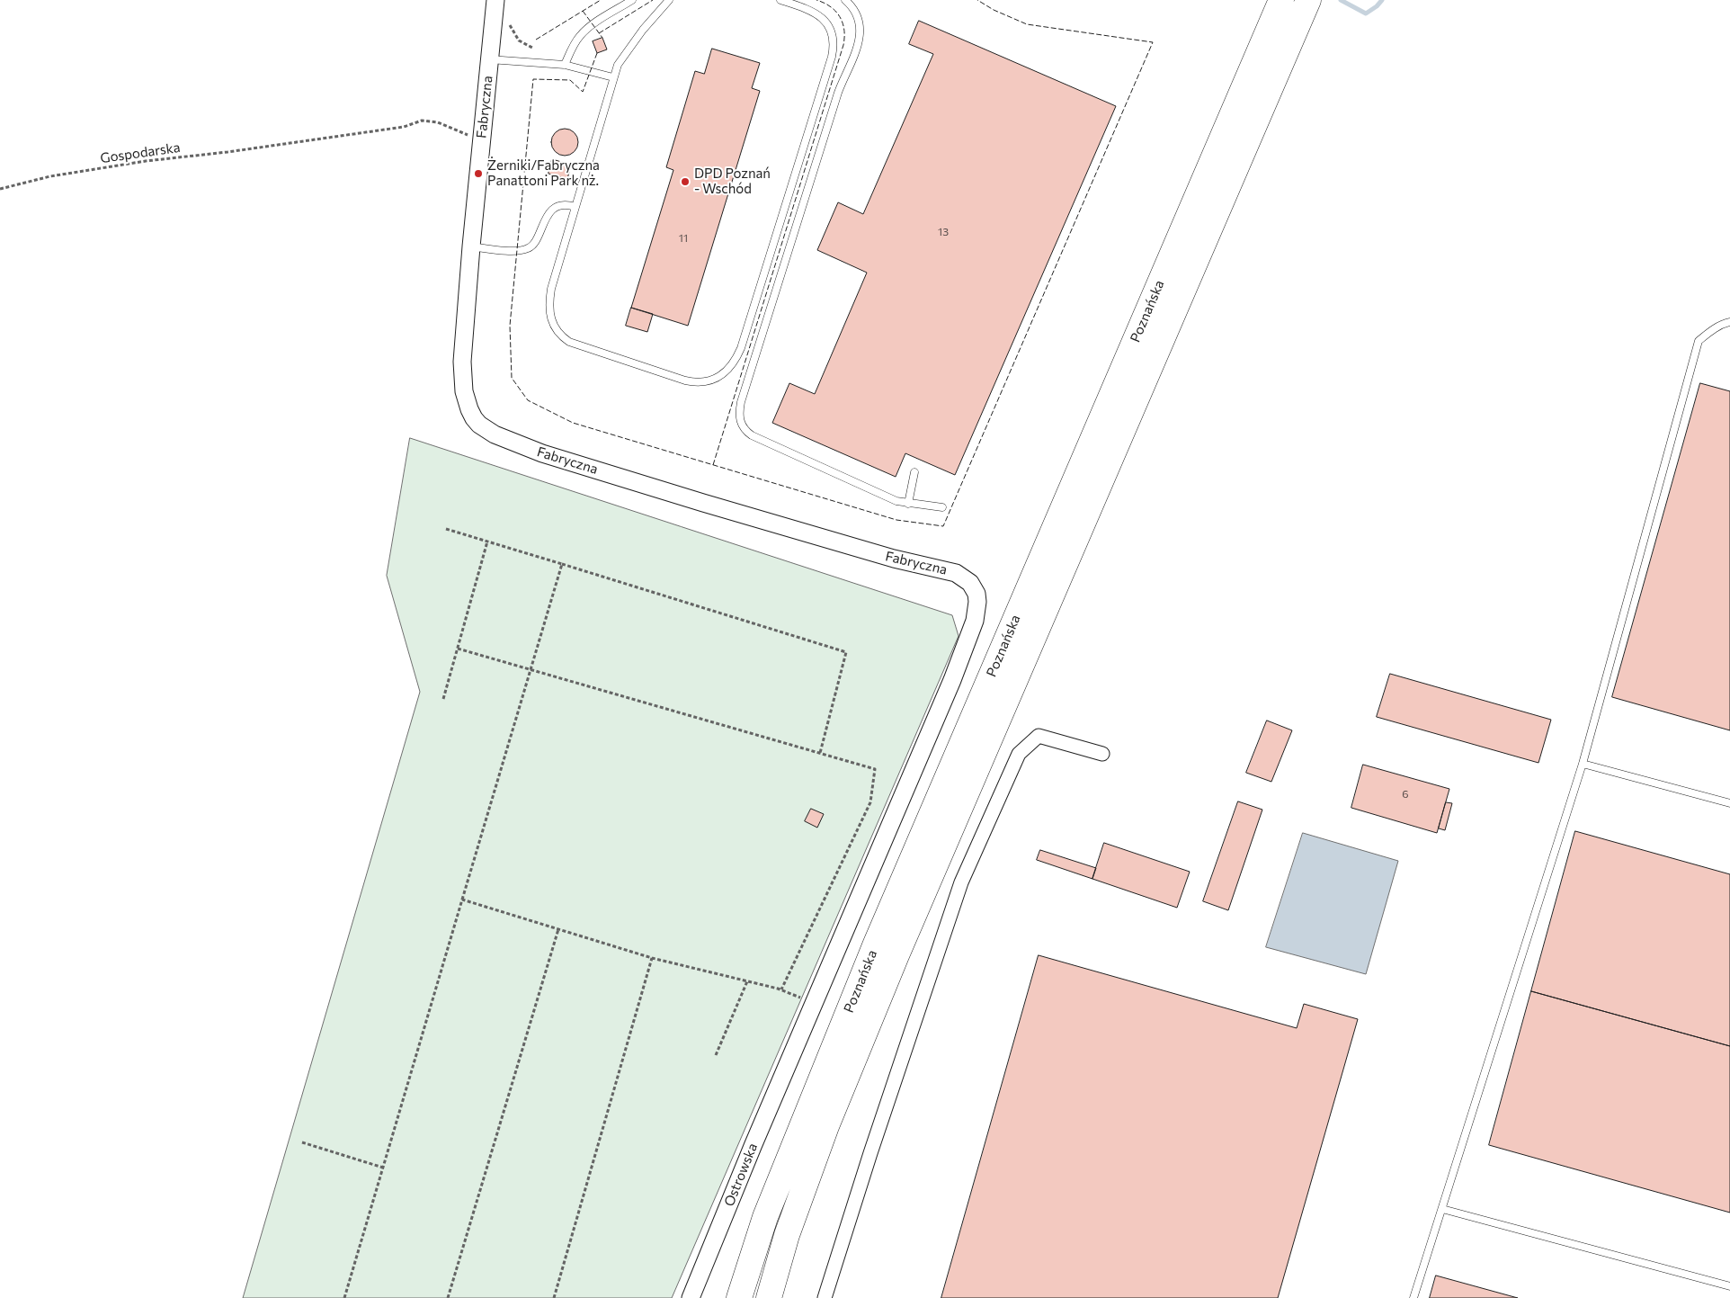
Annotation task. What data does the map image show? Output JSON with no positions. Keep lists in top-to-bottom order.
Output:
{
  "streets": {
    "highway": ["Poznańska"],
    "street": ["Fabryczna", "Ostrowska"],
    "path": ["Gospodarska"]
  },
  "crossings": [
    ["Fabryczna", "Gospodarska"],
    ["Fabryczna", "Ostrowska"]
  ],
  "places": ["Żerniki/Fabryczna Panattoni Park nż.", "DPD Poznań - Wschód"],
  "house_numbers": ["13", "11", "6"]
}
